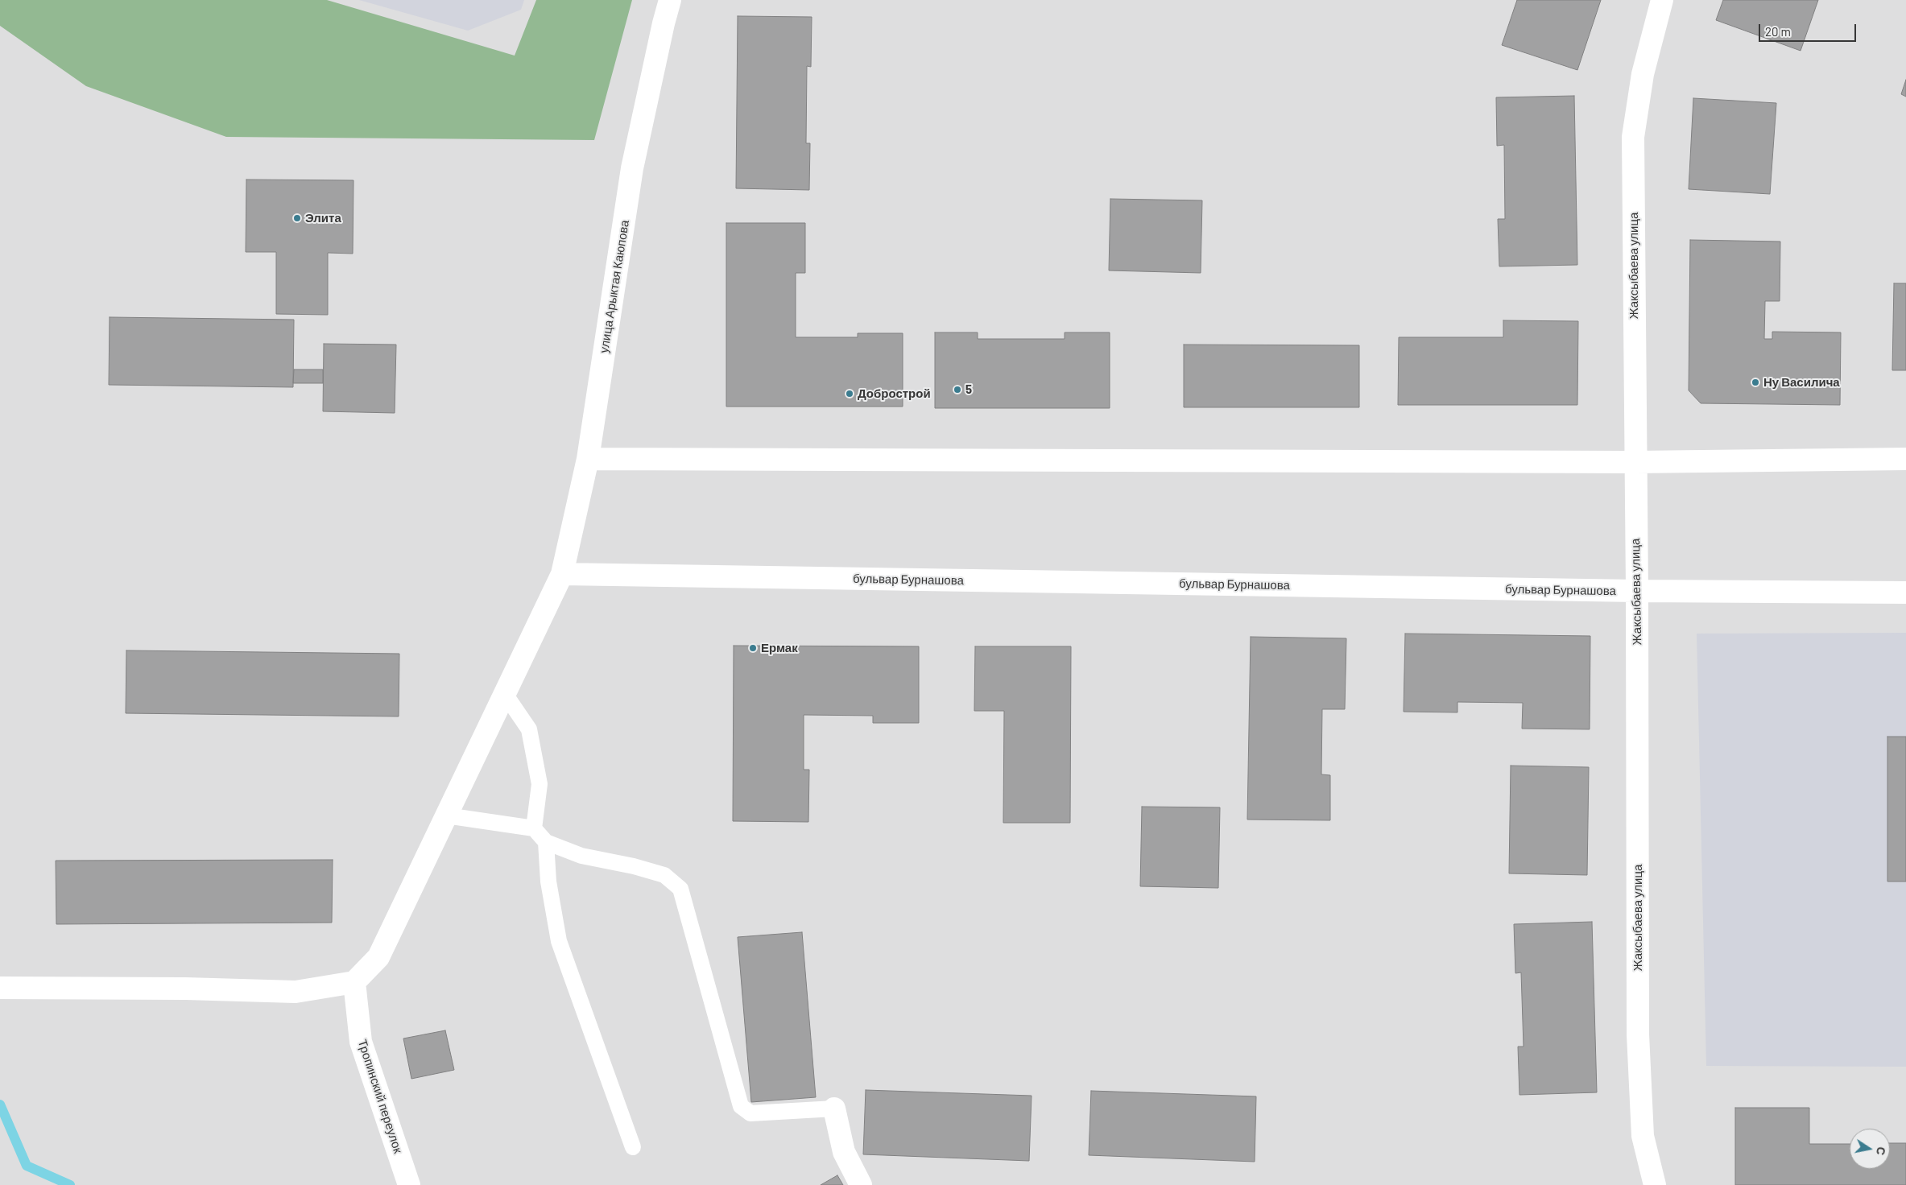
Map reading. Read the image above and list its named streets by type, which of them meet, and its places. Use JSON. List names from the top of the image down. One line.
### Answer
{"streets":{"street":["Жаксыбаева улица","улица Арыктая Каюпова","бульвар Бурнашова","Тропинский переулок"]},"crossings":[["Жаксыбаева улица","бульвар Бурнашова"],["улица Арыктая Каюпова","бульвар Бурнашова"],["улица Арыктая Каюпова","Тропинский переулок"]],"places":["Элита","Ну Василича","5","Добрострой","Ермак"],"scale_bar":"20 m","north":"right"}
